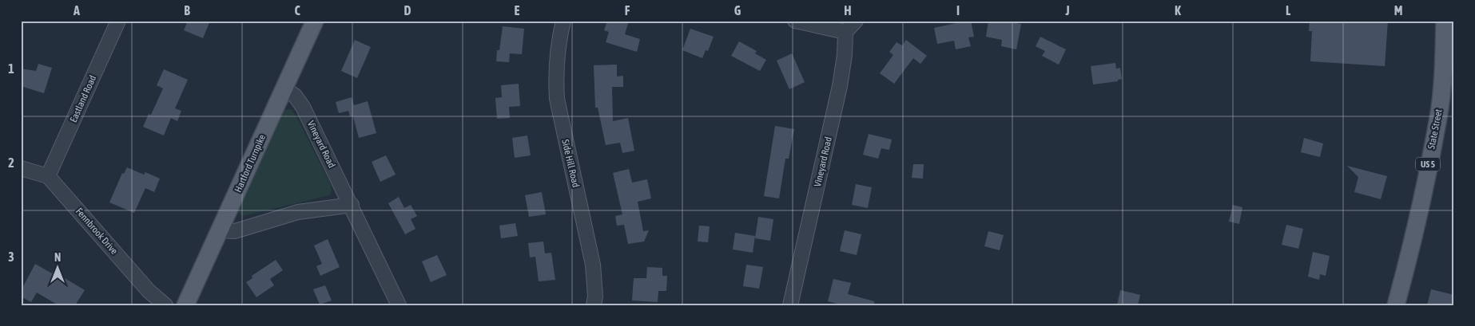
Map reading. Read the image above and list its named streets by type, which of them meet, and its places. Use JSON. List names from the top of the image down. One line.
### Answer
{"streets":{"main road":["State Street","Hartford Turnpike","US 5"],"street":["Eastland Road","Vineyard Road","Side Hill Road","Fennbrook Drive"]},"crossings":[["Eastland Road","Fennbrook Drive"],["Vineyard Road","Hartford Turnpike"]],"north":"top","grid":{"columns":["A","B","C","D","E","F","G","H","I","J","K","L","M"],"rows":["1","2","3"]}}
